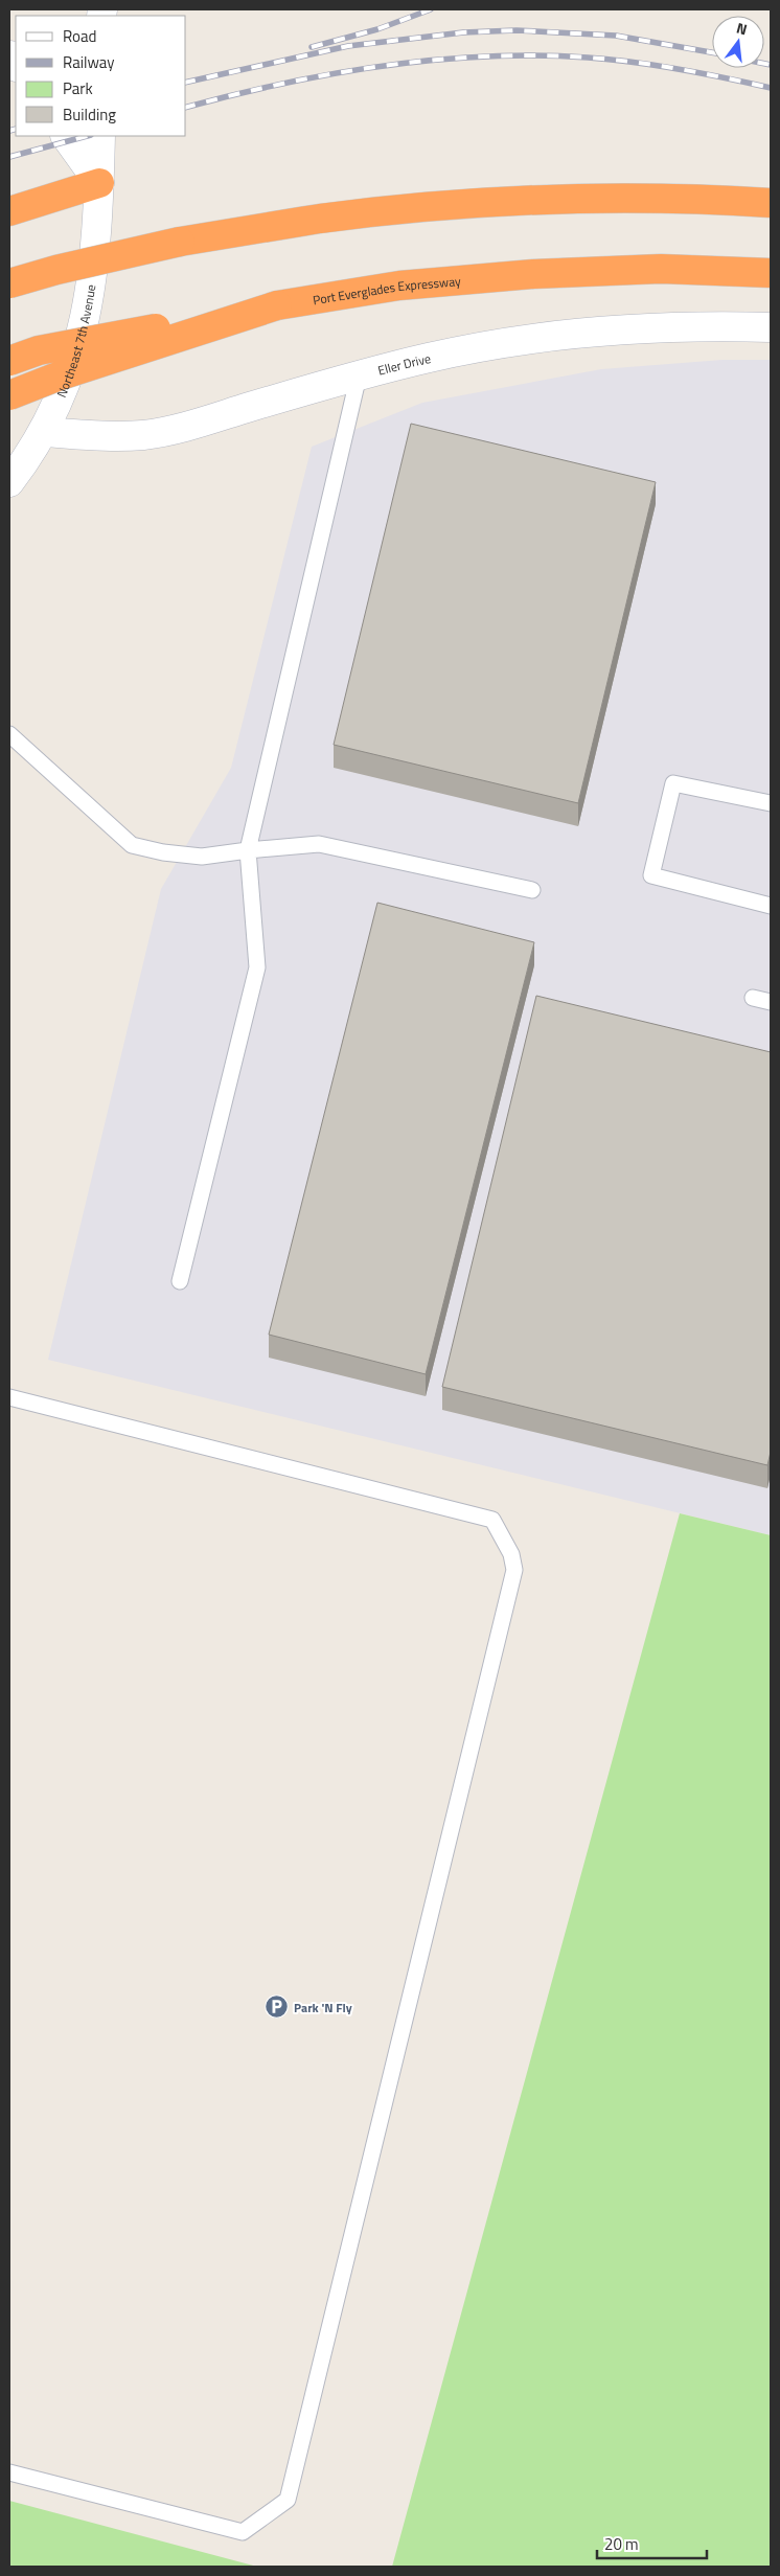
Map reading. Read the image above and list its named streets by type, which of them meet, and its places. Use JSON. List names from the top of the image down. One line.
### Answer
{"streets":{"highway":["Port Everglades Expressway"],"street":["Northeast 7th Avenue","Eller Drive"]},"crossings":[["Northeast 7th Avenue","Eller Drive"]],"places":{"parking":["Park 'N Fly"]},"legend":["Road","Railway","Park","Building"],"scale_bar":"20 m","north":"top"}
